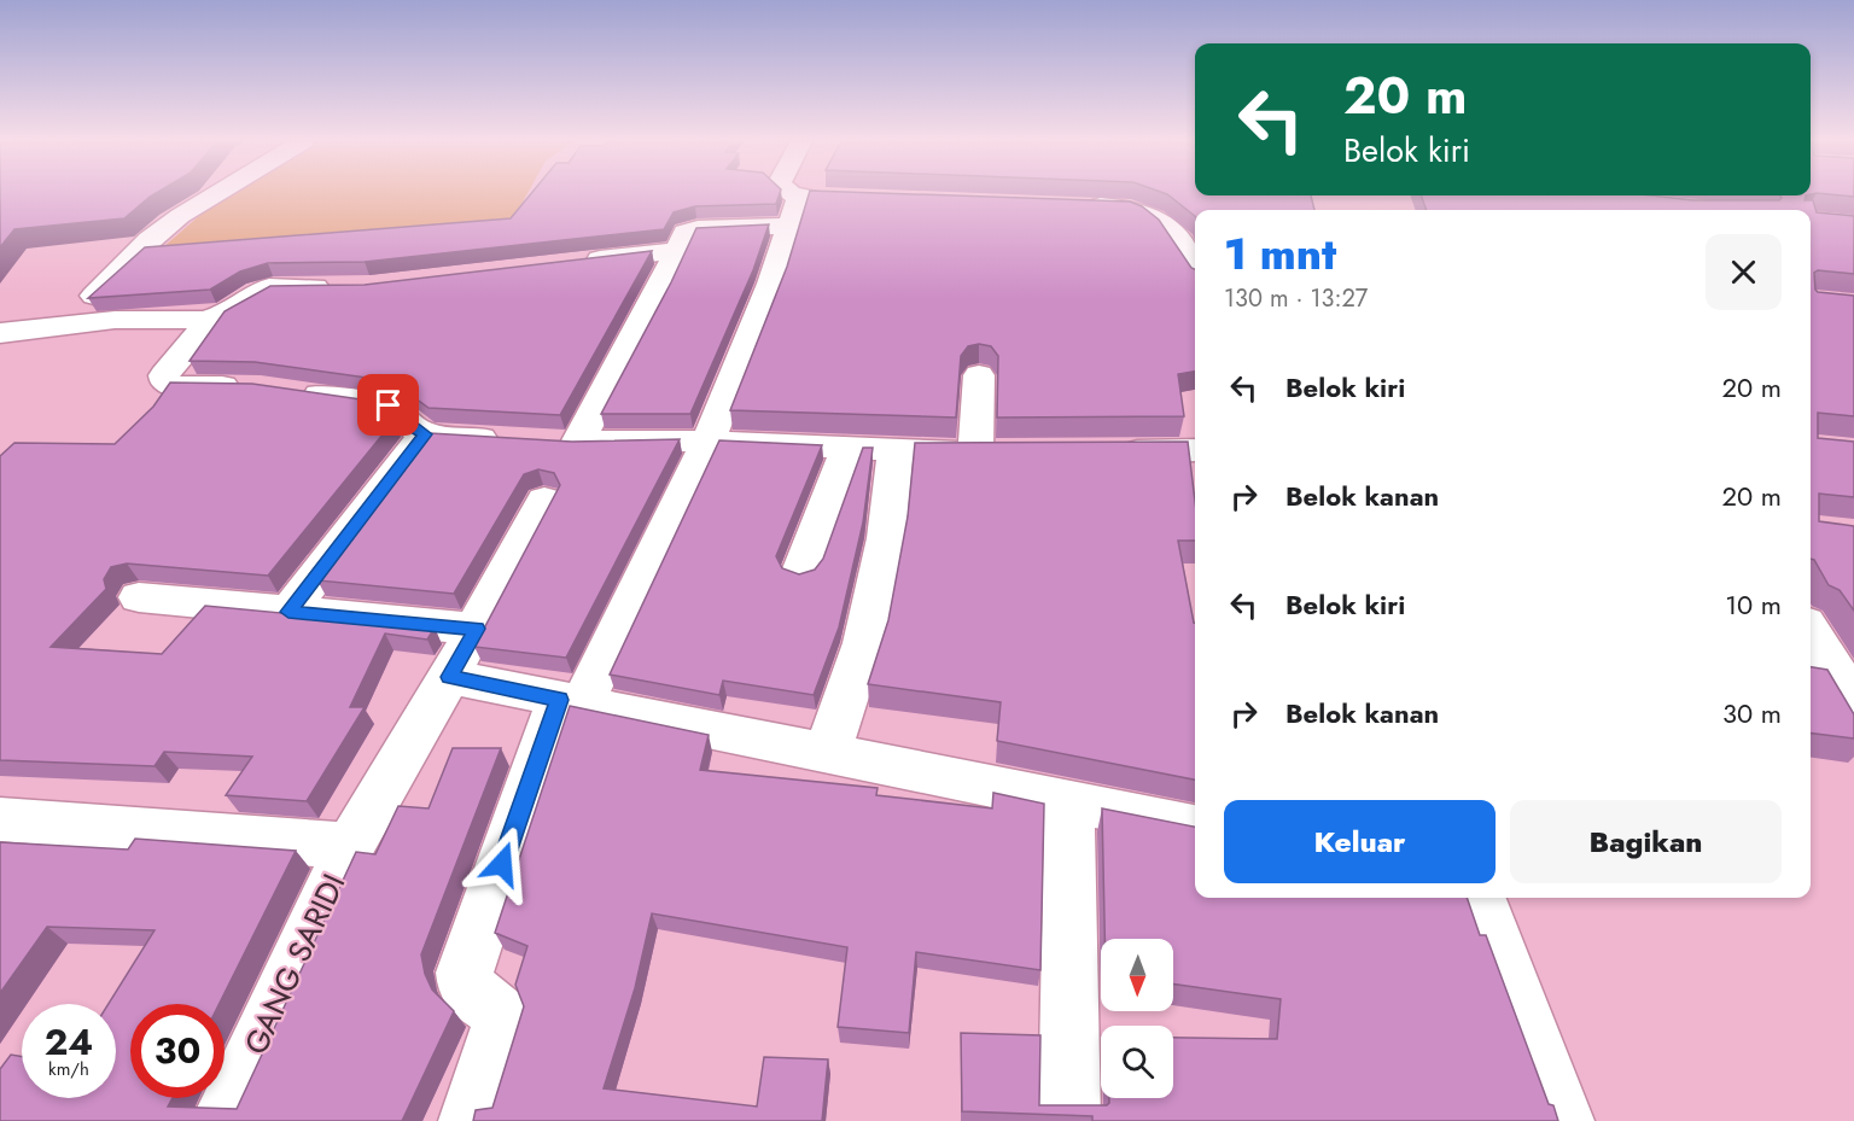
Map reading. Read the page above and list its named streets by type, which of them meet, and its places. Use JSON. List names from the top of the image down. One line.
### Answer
{"streets":{"street":["GANG SARIDI"]},"north":"bottom","page":{"turn":["20 m","Belok kiri"],"heading":["1 mnt","130 m · 13:27"],"list":[{"name":"Belok kiri","value":"20 m"},{"name":"Belok kanan","value":"20 m"},{"name":"Belok kiri","value":"10 m"},{"name":"Belok kanan","value":"30 m"}],"buttons":["Keluar","Bagikan"],"speed":"24 km/h","limit":"30"}}
